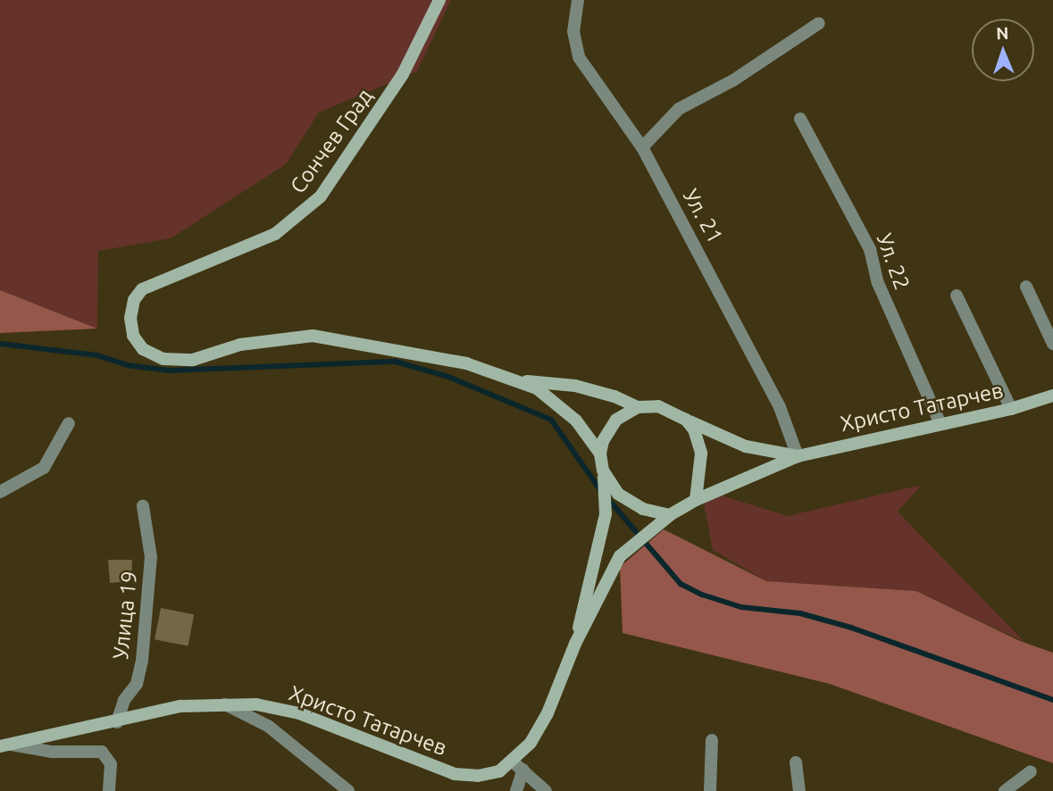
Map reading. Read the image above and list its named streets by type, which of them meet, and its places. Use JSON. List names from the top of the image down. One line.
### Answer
{"streets":{"main road":["Сончев Град","Христо Татарчев"],"street":["Ул. 21","Ул. 22","Улица 19"]},"crossings":[["Ул. 21","Христо Татарчев"],["Ул. 22","Христо Татарчев"],["Христо Татарчев","Улица 19"]],"north":"top"}
